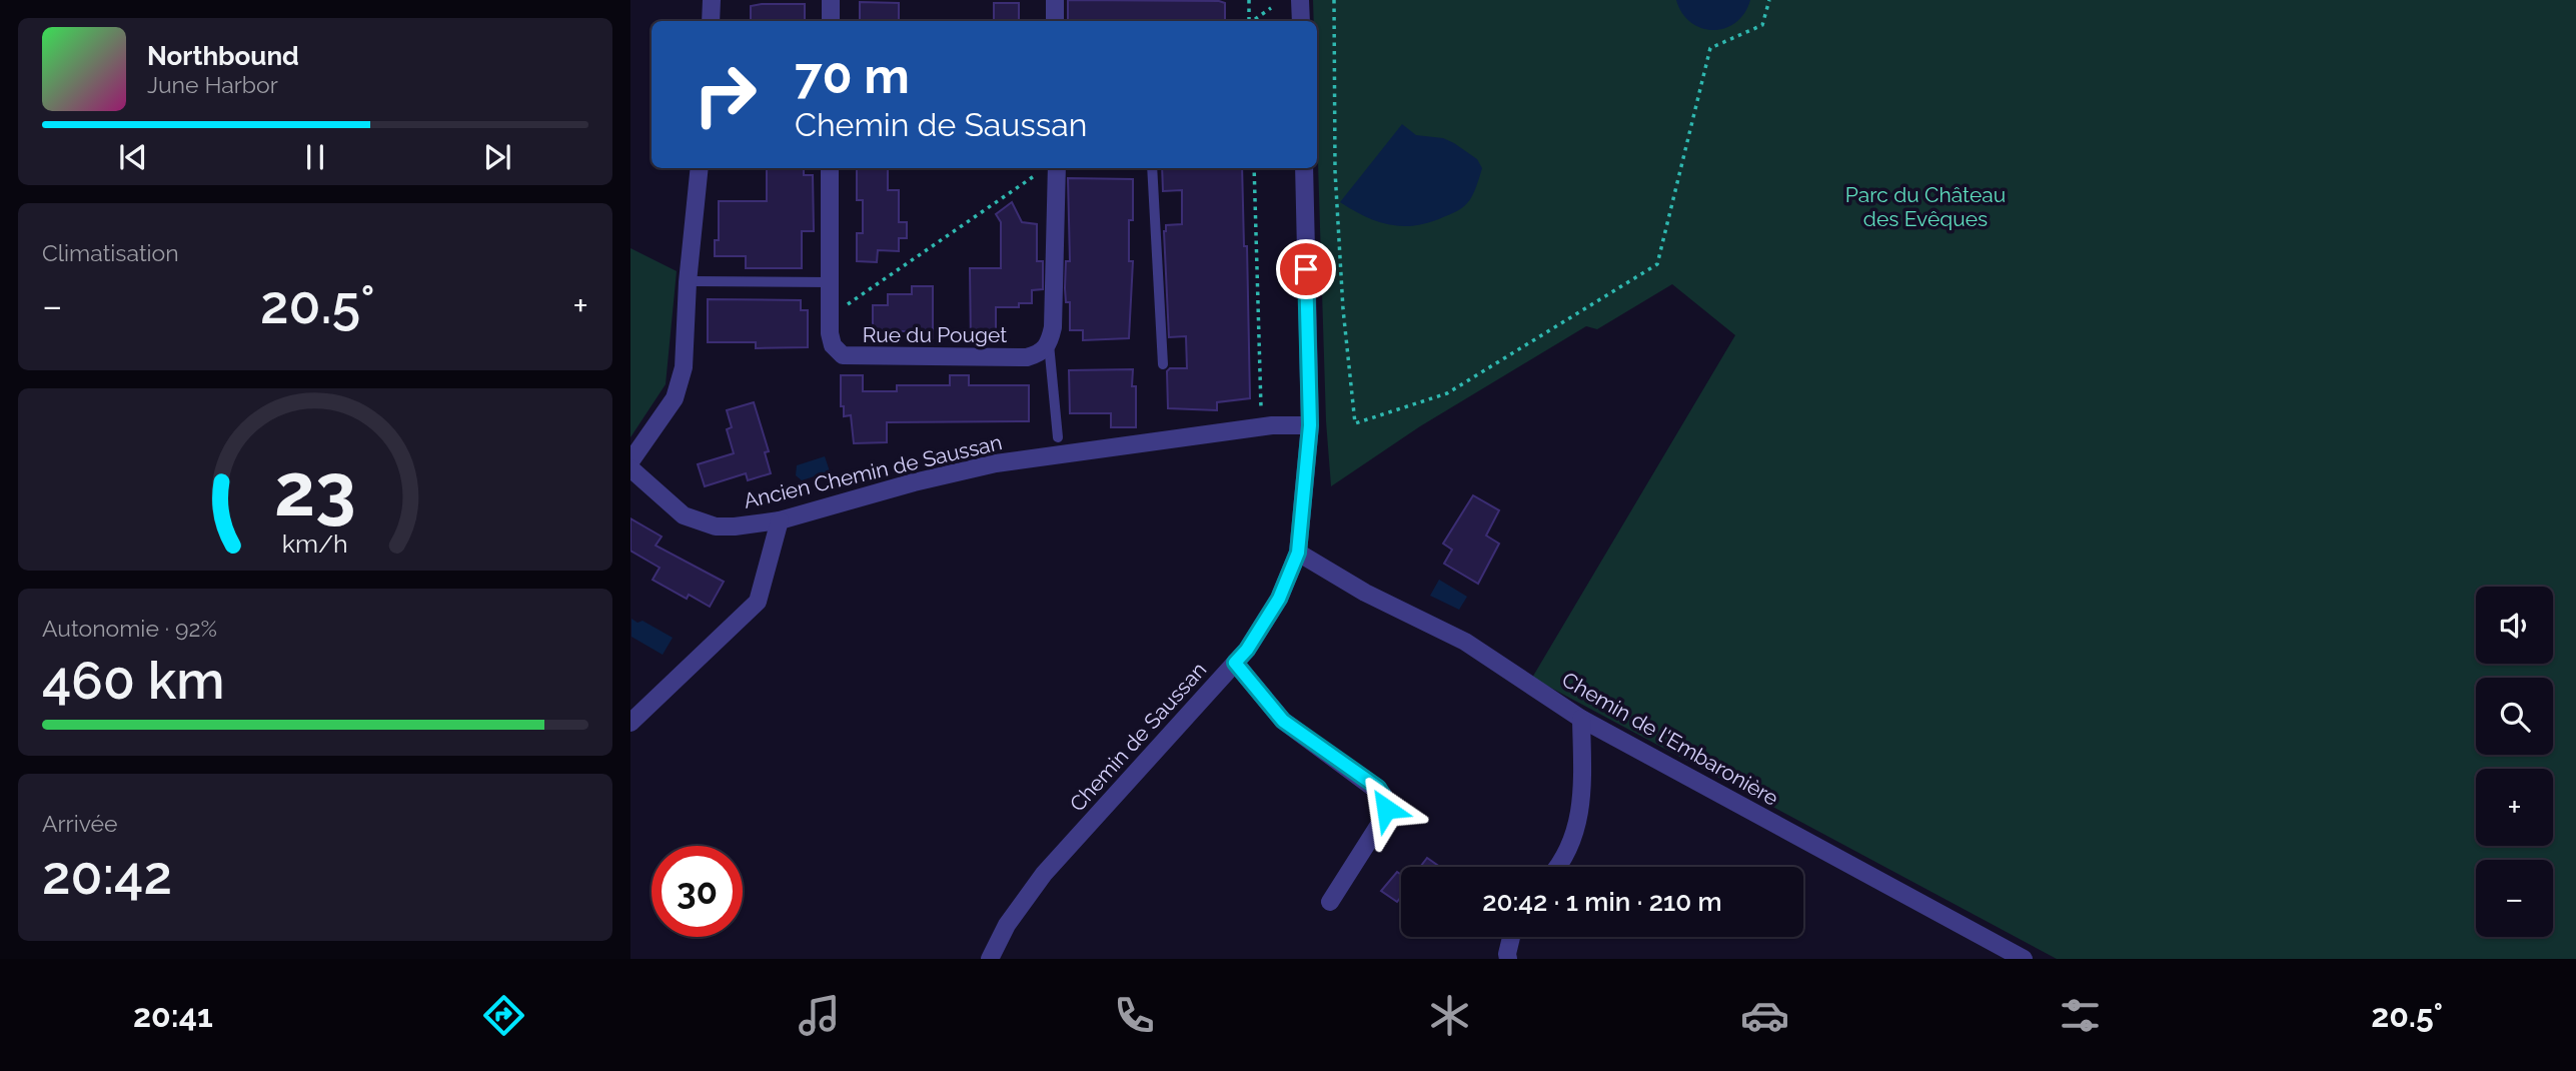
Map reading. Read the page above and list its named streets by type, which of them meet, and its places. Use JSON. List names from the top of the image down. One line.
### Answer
{"streets":{"street":["Rue du Pouget","Ancien Chemin de Saussan","Chemin de Saussan","Chemin de l'Embaronière"]},"crossings":[["Ancien Chemin de Saussan","Chemin de Saussan"],["Chemin de Saussan","Chemin de l'Embaronière"]],"parks":["Parc du Château des Evêques"],"page":{"turn":["70 m","Chemin de Saussan"],"song":["Northbound","June Harbor"],"tile":["Climatisation",["Autonomie · 92%","460 km"],["Arrivée","20:42"]],"heat":["−","20.5°","+"],"map_buttons":["+","−"],"limit":"30","trip":"20:42 · 1 min · 210 m","tabs":["20:41","20.5°"],"gauge":["23","km/h"]}}
